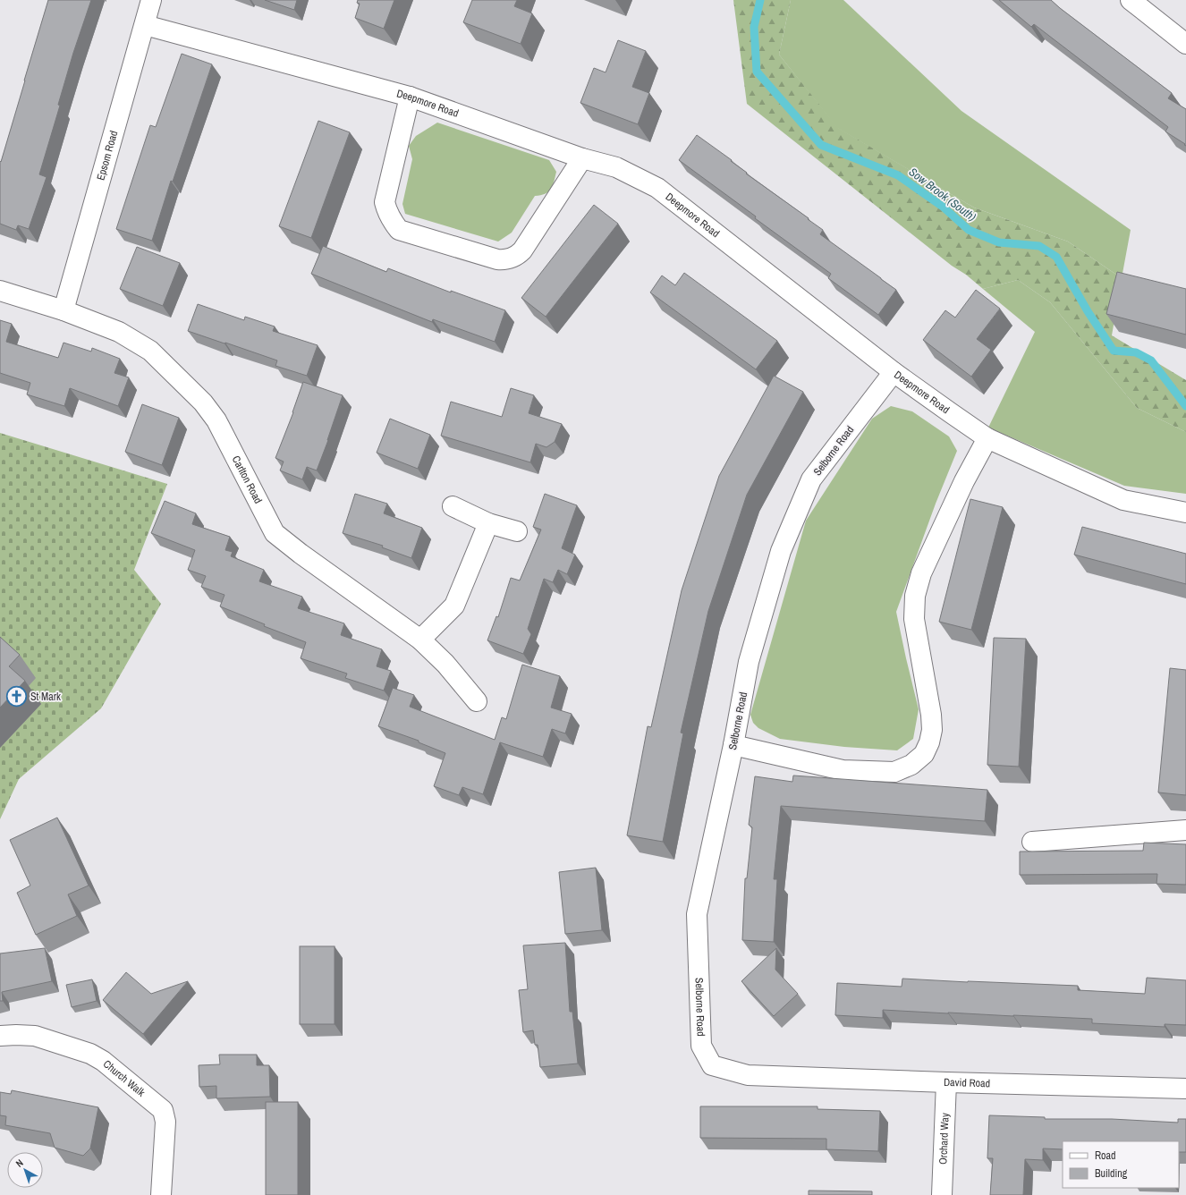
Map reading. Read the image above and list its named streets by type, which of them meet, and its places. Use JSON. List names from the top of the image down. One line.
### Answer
{"streets":{"street":["Deepmore Road","Epsom Road","Selborne Road","Carlton Road","Church Walk","David Road","Orchard Way"]},"crossings":[["Deepmore Road","Epsom Road"],["Deepmore Road","Selborne Road"],["Epsom Road","Carlton Road"],["Selborne Road","David Road"],["David Road","Orchard Way"]],"water":["Sow Brook (South)"],"places":{"church":["St Mark"]},"legend":["Road","Building"],"north":"top left"}
